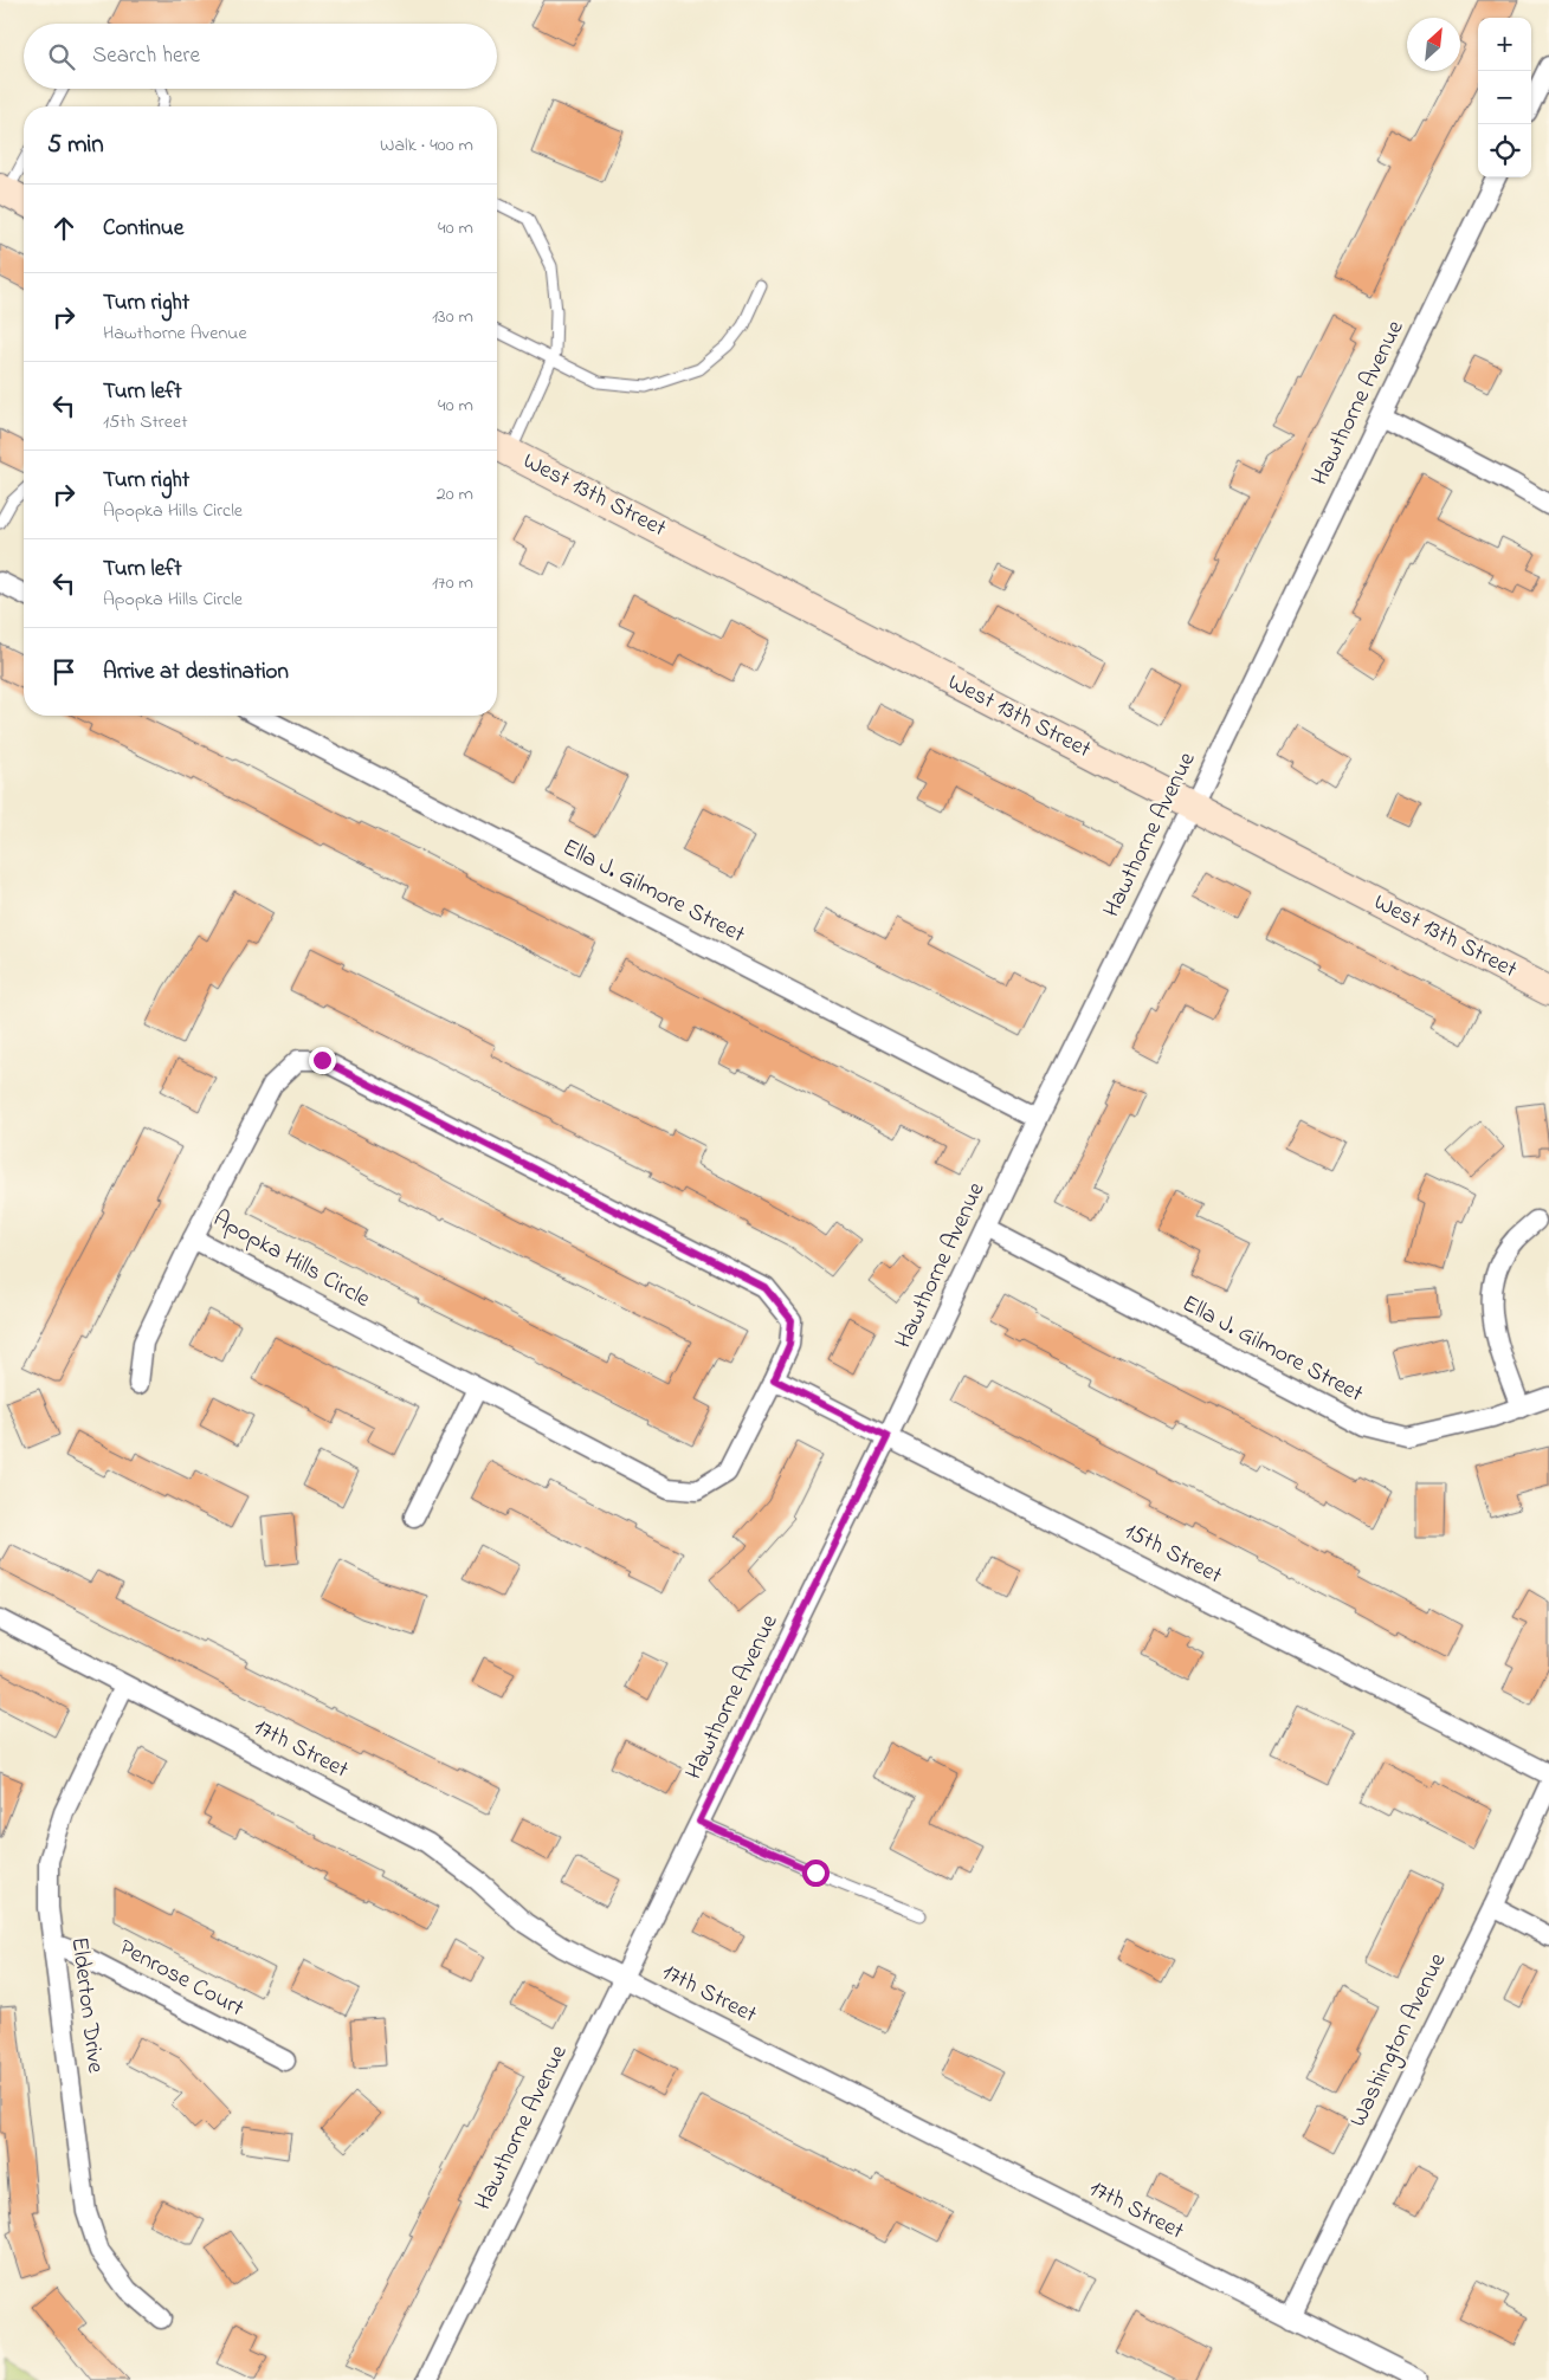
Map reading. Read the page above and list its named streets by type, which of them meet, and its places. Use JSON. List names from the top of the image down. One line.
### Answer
{"streets":{"street":["Hawthorne Avenue","West 13th Street","Ella J. Gilmore Street","Apopka Hills Circle","15th Street","17th Street","Penrose Court","Elderton Drive","Washington Avenue"]},"crossings":[["Hawthorne Avenue","West 13th Street"],["Hawthorne Avenue","Ella J. Gilmore Street"],["Hawthorne Avenue","15th Street"],["Hawthorne Avenue","17th Street"],["Apopka Hills Circle","15th Street"],["17th Street","Elderton Drive"],["17th Street","Washington Avenue"],["Penrose Court","Elderton Drive"]],"north":"top right","page":{"map_buttons":["+","−"],"search":"Search here","heading":["5 min","Walk · 400 m"],"list":[["Continue","40 m"],["Turn right","Hawthorne Avenue","130 m"],["Turn left","15th Street","40 m"],["Turn right","Apopka Hills Circle","20 m"],["Turn left","Apopka Hills Circle","170 m"],"Arrive at destination"]}}
